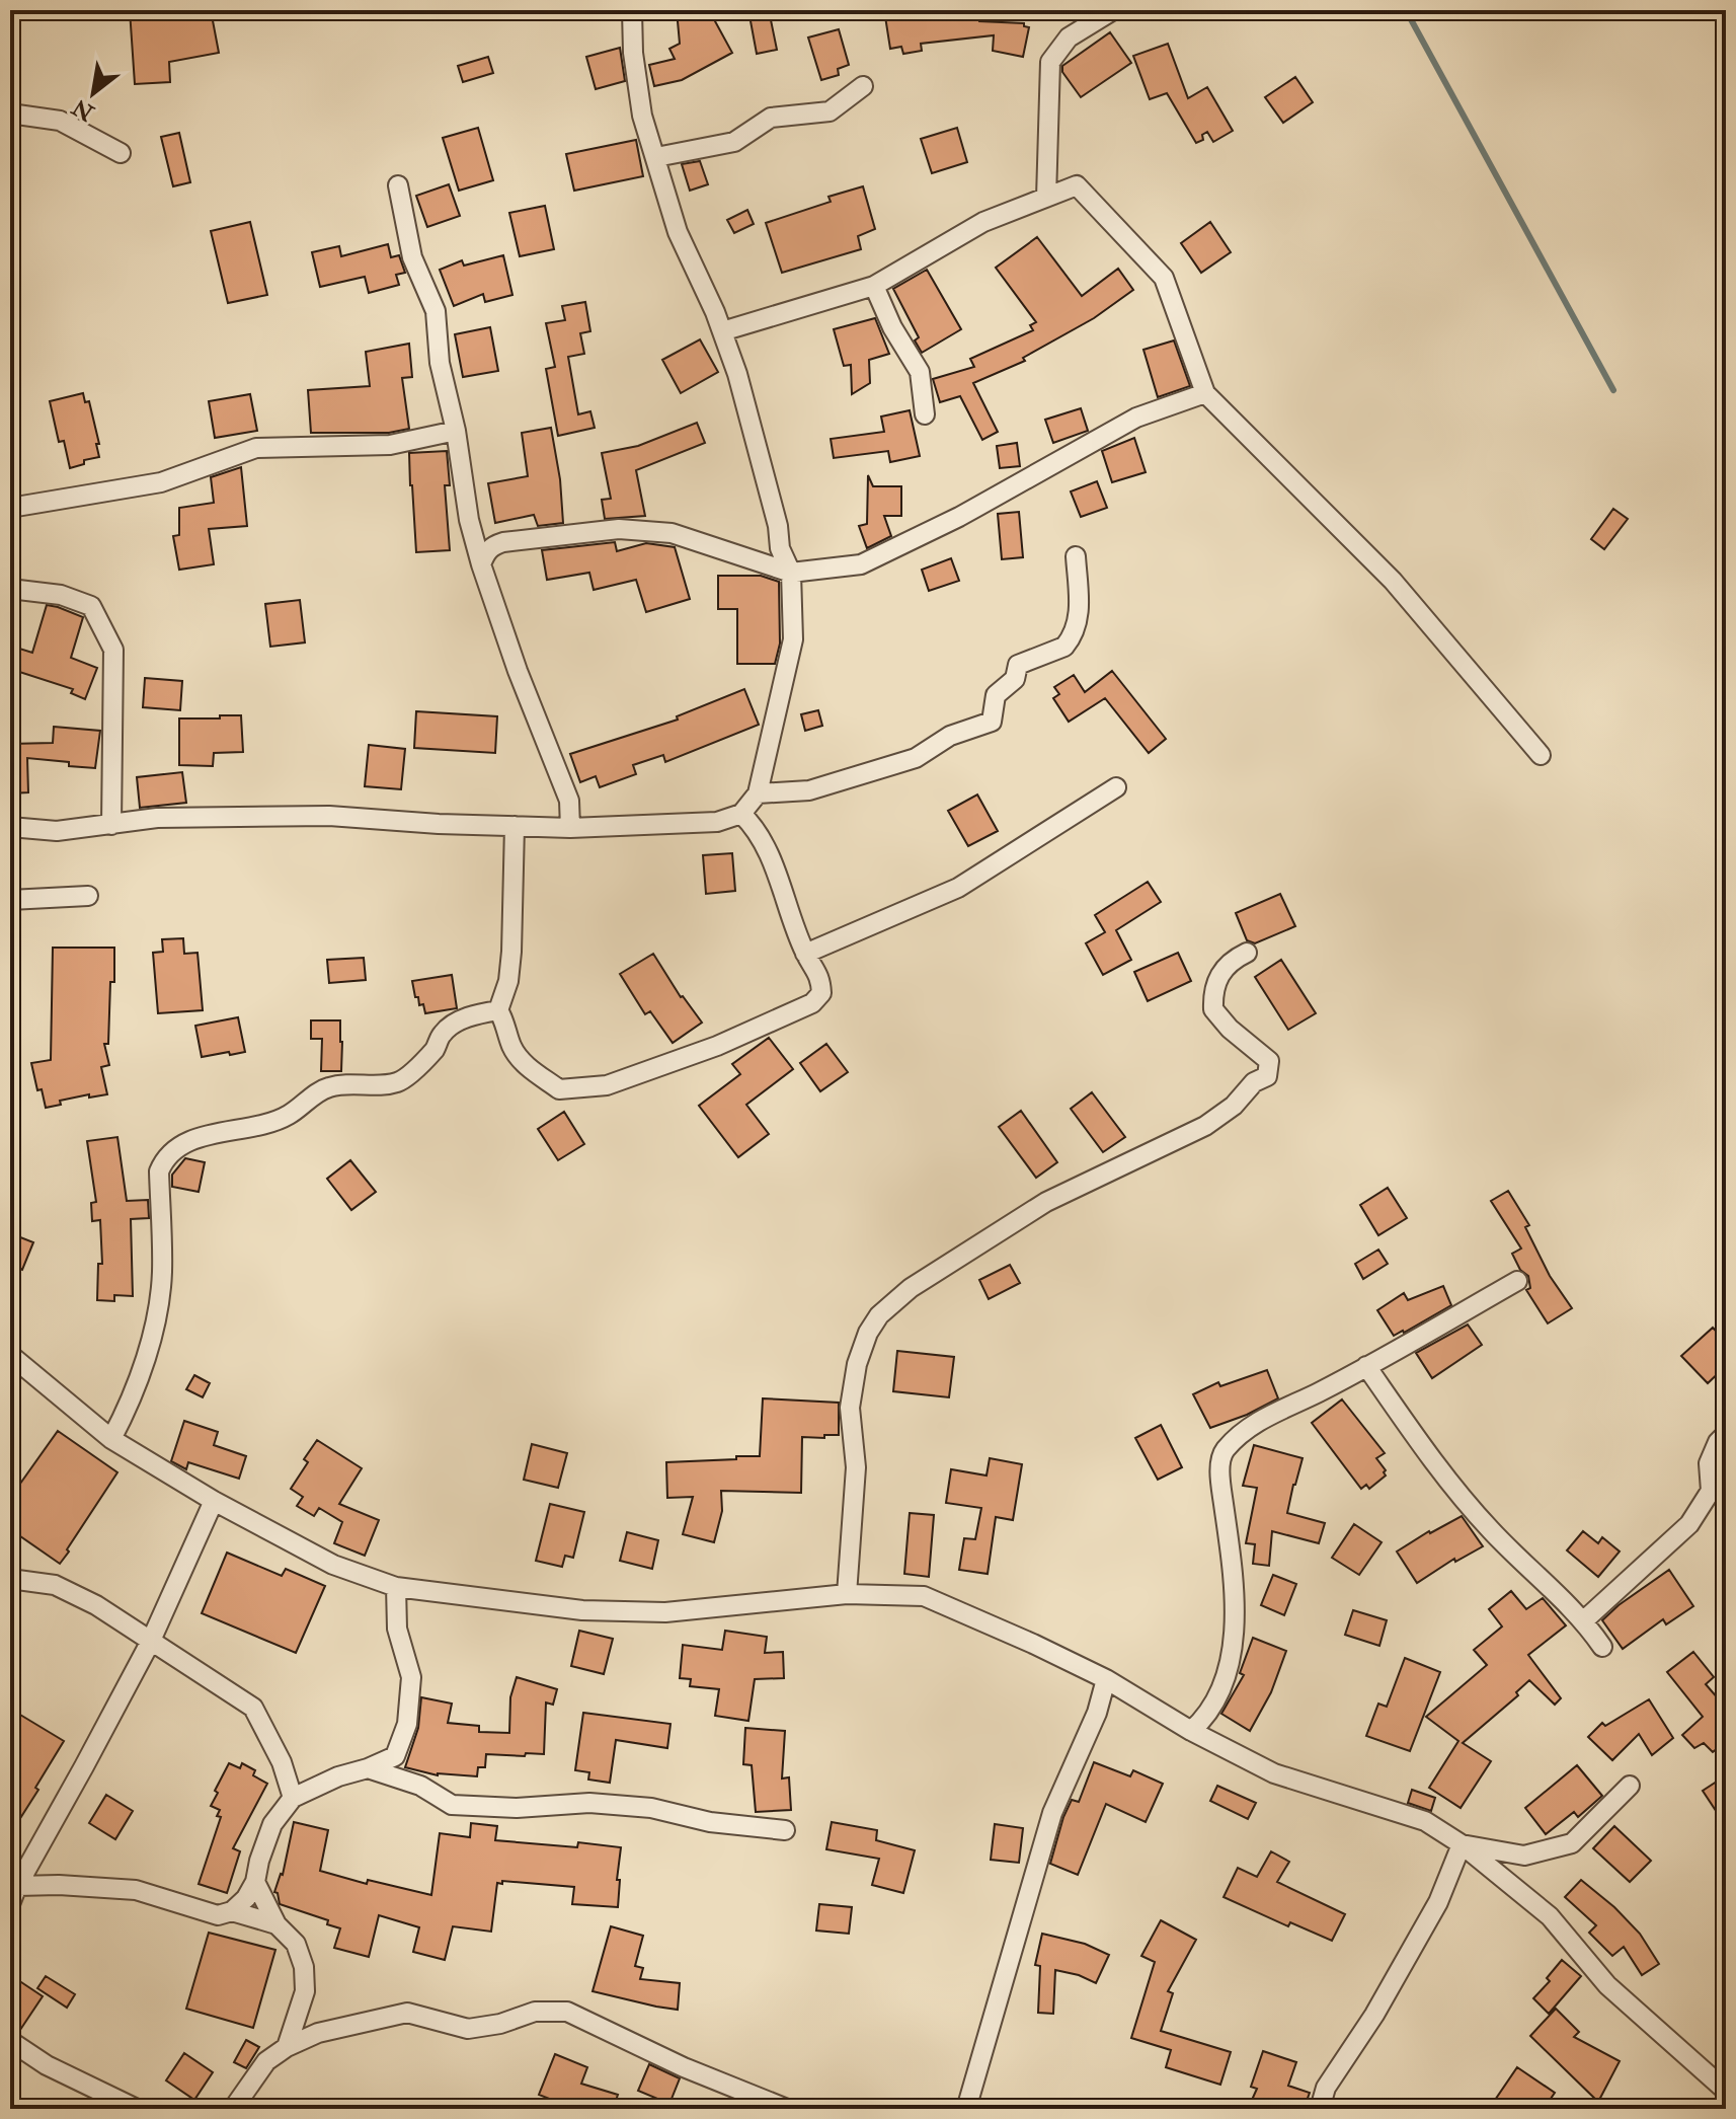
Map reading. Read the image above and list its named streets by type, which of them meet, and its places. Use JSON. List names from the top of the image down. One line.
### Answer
{"north":"bottom left"}
